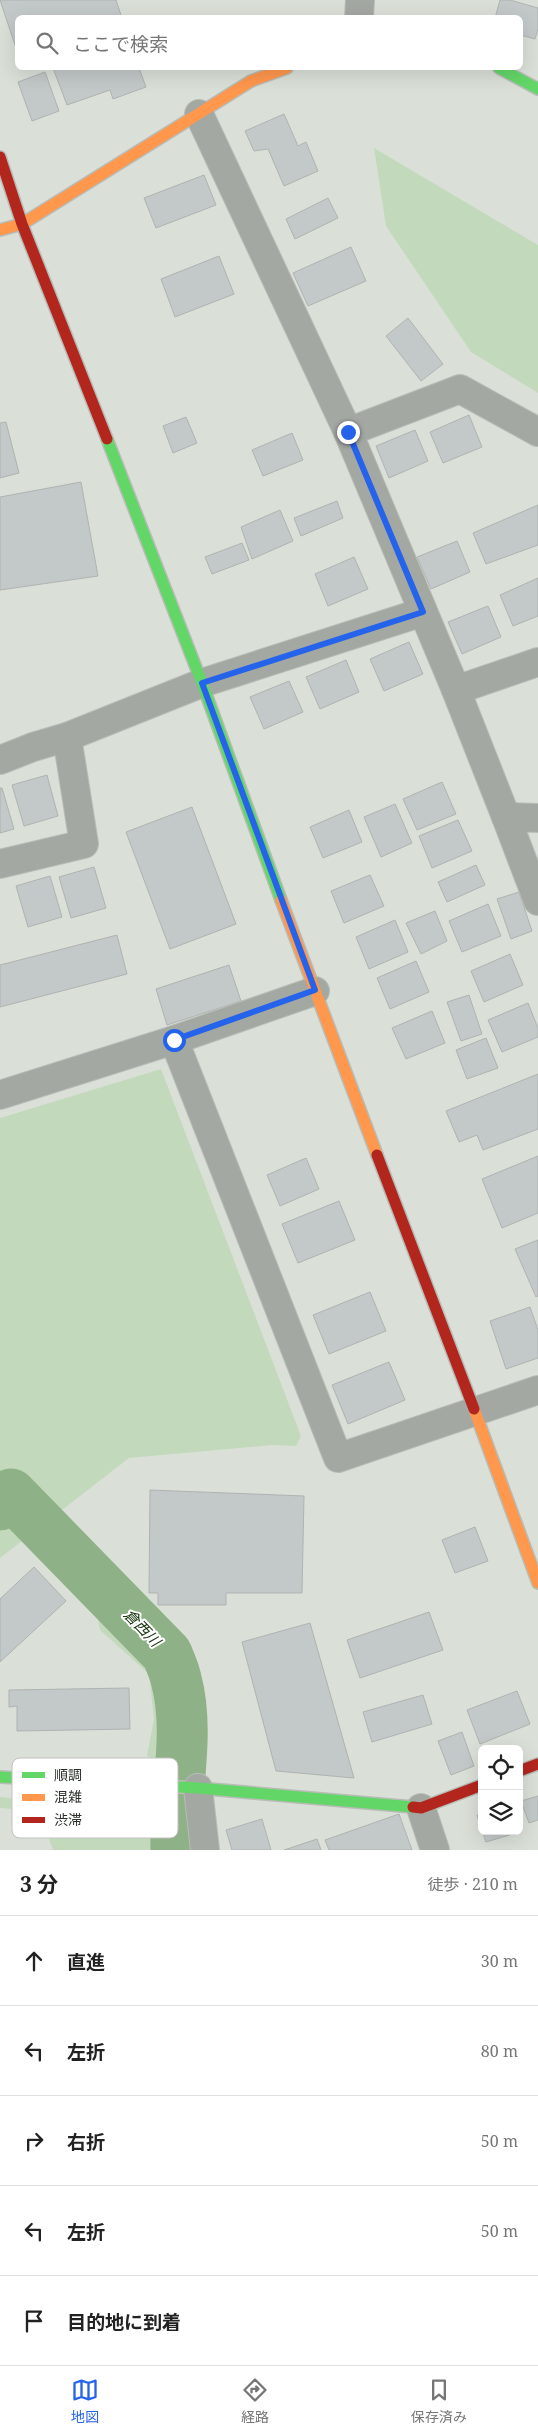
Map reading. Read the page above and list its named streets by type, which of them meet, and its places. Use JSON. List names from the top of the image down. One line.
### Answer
{"water":["倉西川"],"legend":["順調","混雑","渋滞"],"page":{"search":"ここで検索","heading":["3 分","徒歩 · 210 m"],"list":[["直進","30 m"],["左折","80 m"],["右折","50 m"],["左折","50 m"],"目的地に到着"],"nav":["地図","経路","保存済み"]}}
